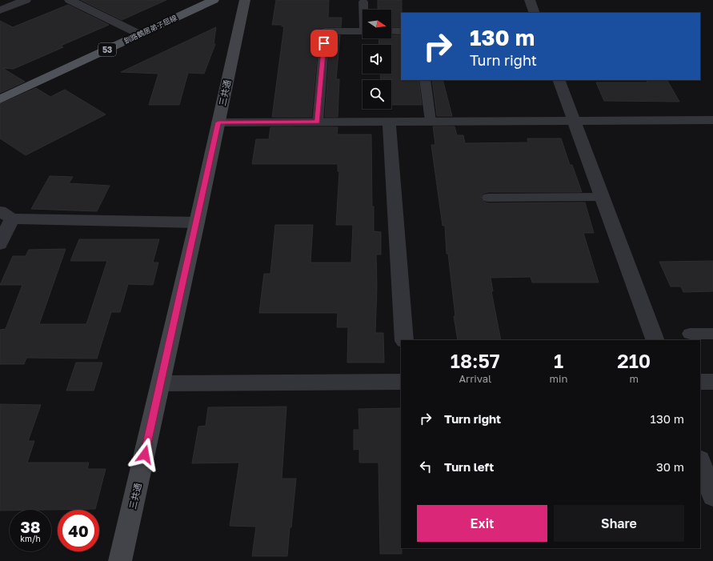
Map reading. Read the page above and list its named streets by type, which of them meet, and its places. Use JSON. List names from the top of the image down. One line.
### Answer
{"streets":{"main road":["釧路鶴居弟子屈線","53"],"street":["三共通"]},"north":"right","page":{"turn":["130 m","Turn right"],"eta":["18:57","Arrival","1","min","210","m"],"list":[{"name":"Turn right","value":"130 m"},{"name":"Turn left","value":"30 m"}],"buttons":["Exit","Share"],"speed":"38 km/h","limit":"40"}}
